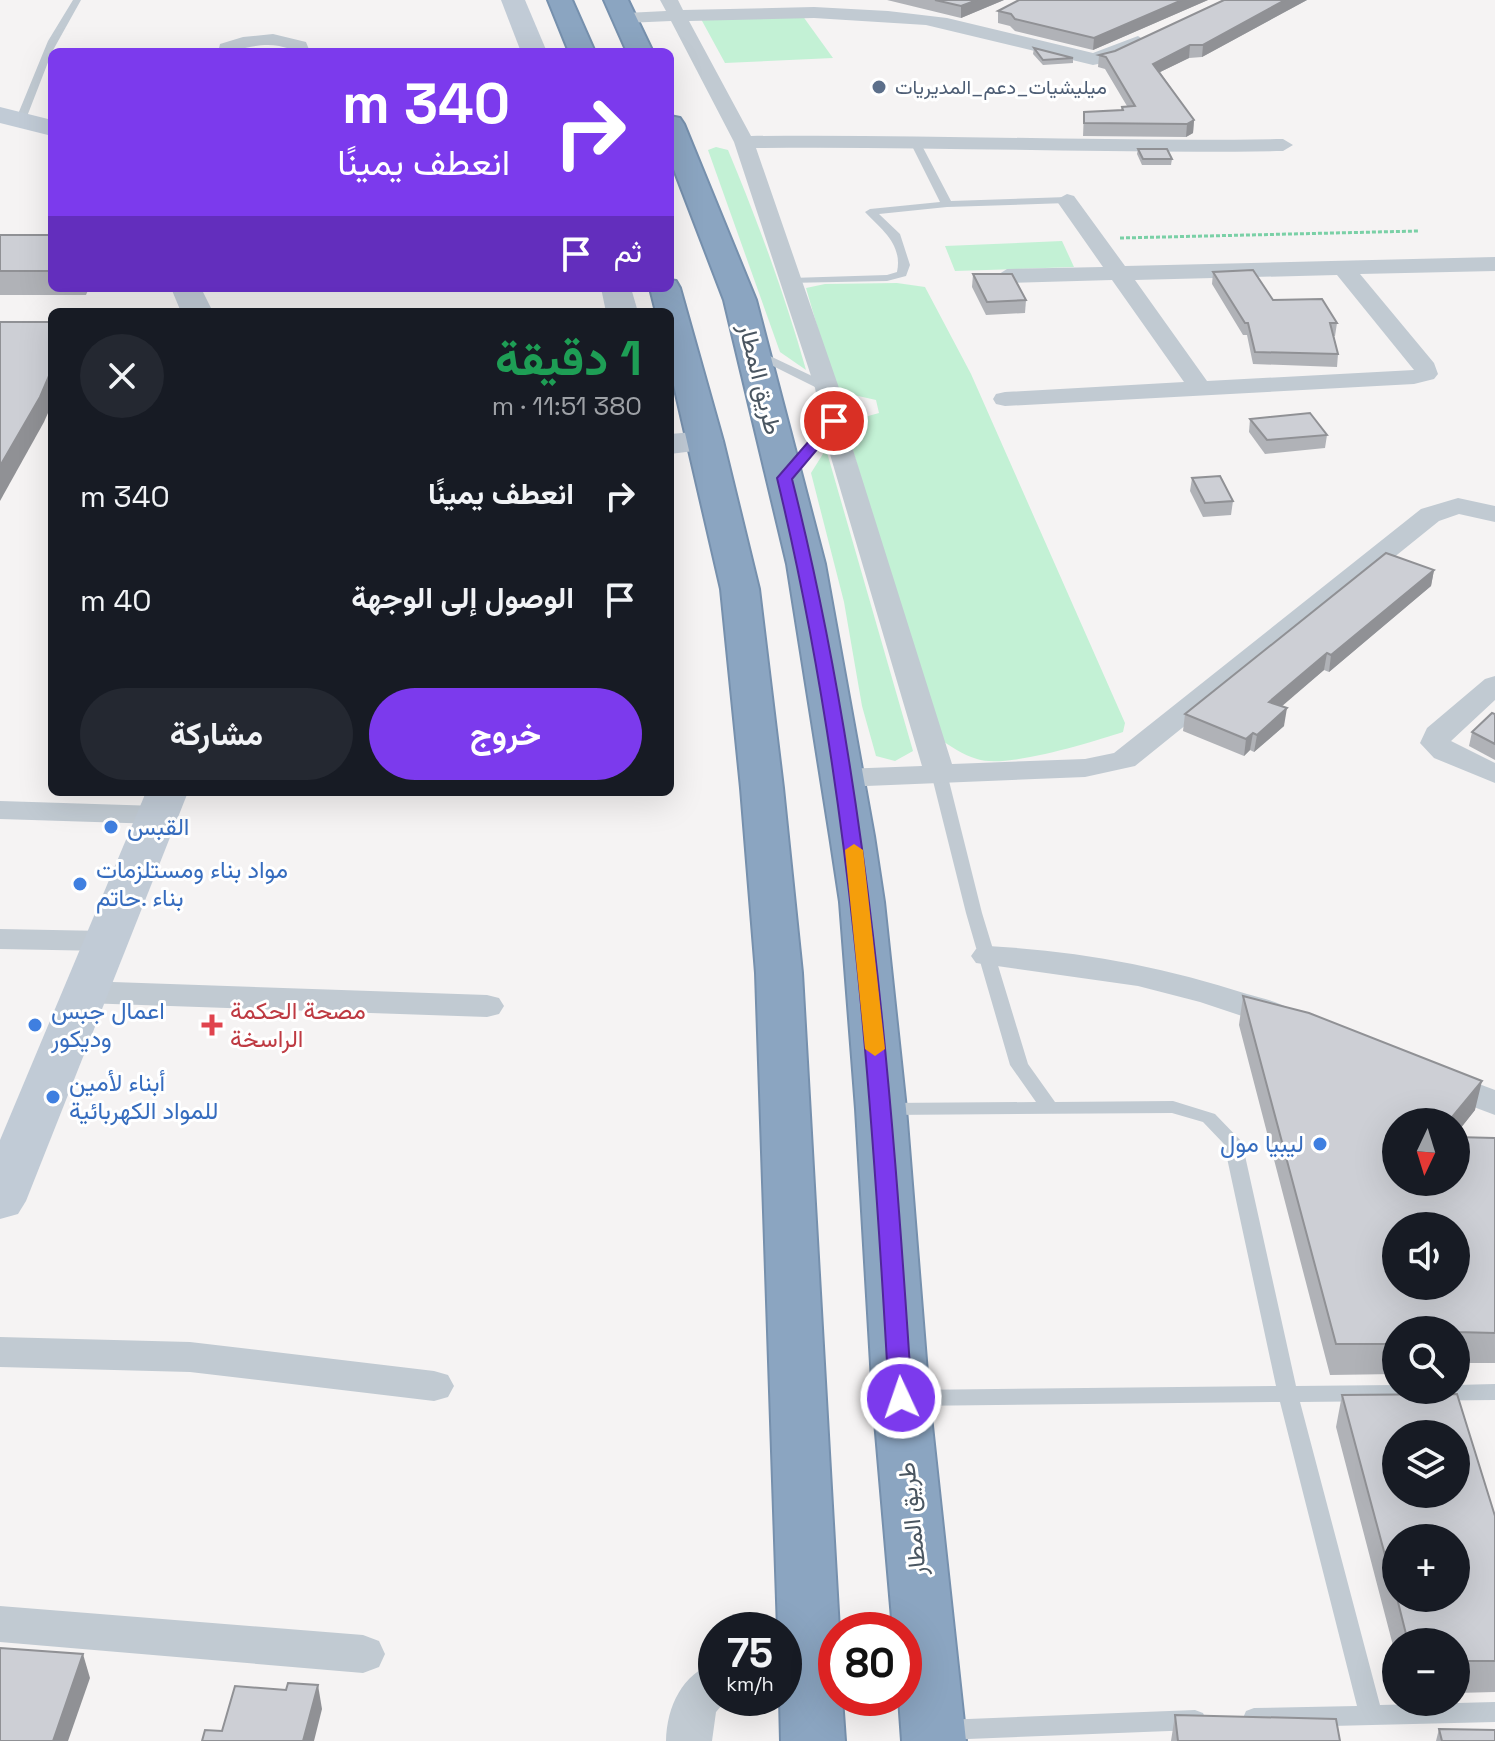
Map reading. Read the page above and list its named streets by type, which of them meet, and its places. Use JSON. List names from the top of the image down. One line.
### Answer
{"streets":{"highway":["طريق المطار"]},"places":{"other":["ميليشيات_دعم_المديريات","القبس","مواد بناء ومستلزمات بناء .حاتم","اعمال جبس وديكور","أبناء لأمين للمواد الكهربائية","ليبيا مول"],"health":["مصحة الحكمة الراسخة"]},"north":"bottom","page":{"turn":["340 m","انعطف يمينًا"],"then":"ثم","heading":["1 دقيقة","380 m · 11:51"],"list":[{"name":"انعطف يمينًا","value":"340 m"},{"name":"الوصول إلى الوجهة","value":"40 m"}],"buttons":["خروج","مشاركة"],"map_buttons":["+","−"],"speed":"75 km/h","limit":"80"}}
